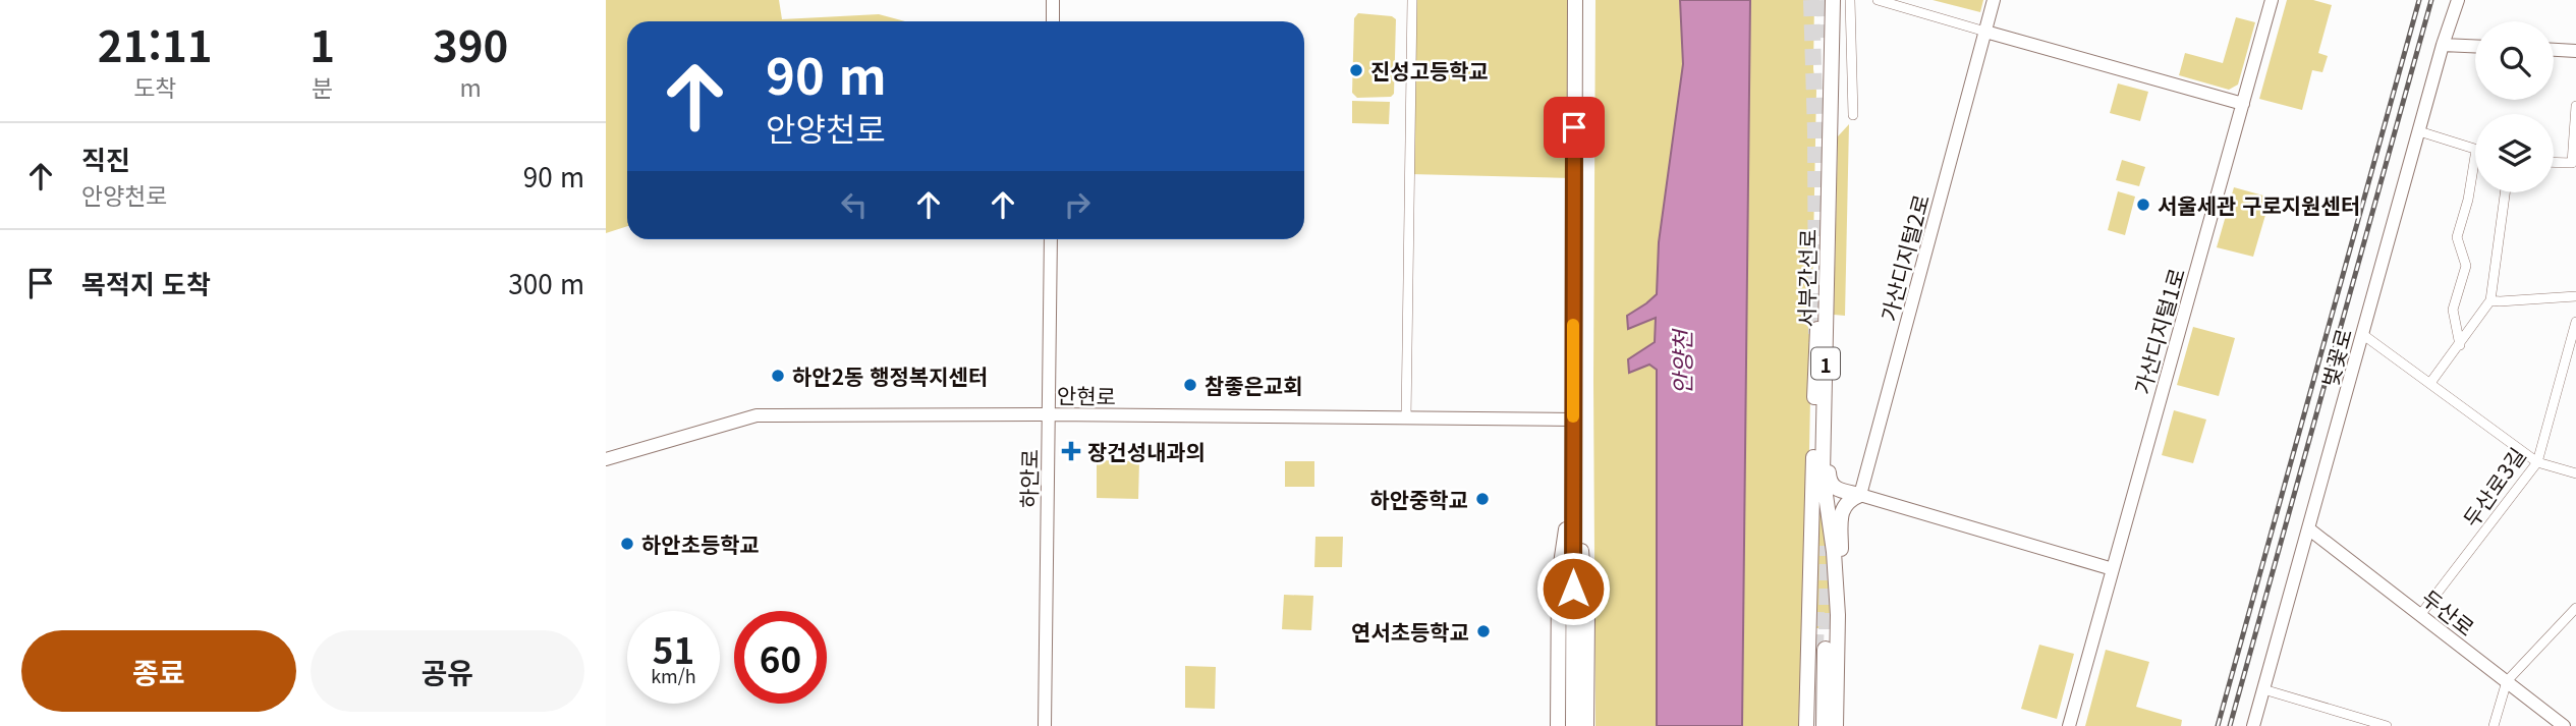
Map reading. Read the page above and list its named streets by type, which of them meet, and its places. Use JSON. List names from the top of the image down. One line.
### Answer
{"streets":{"main road":["서부간선로","1"],"street":["가산디지털2로","가산디지털1로","벚꽃로","안현로","하안로","두산로3길","두산로"]},"crossings":[["벚꽃로","두산로"],["안현로","하안로"],["두산로3길","두산로"]],"water":["안양천"],"places":{"other":["진성고등학교","서울세관 구로지원센터","하안2동 행정복지센터","참좋은교회","하안중학교","하안초등학교","연서초등학교"],"health":["장건성내과의"]},"page":{"eta":["21:11","도착","1","분","390","m"],"turn":["90 m","안양천로"],"list":[{"name":"직진","note":"안양천로","value":"90 m"},{"name":"목적지 도착","value":"300 m"}],"speed":"51 km/h","limit":"60","buttons":["종료","공유"]}}
